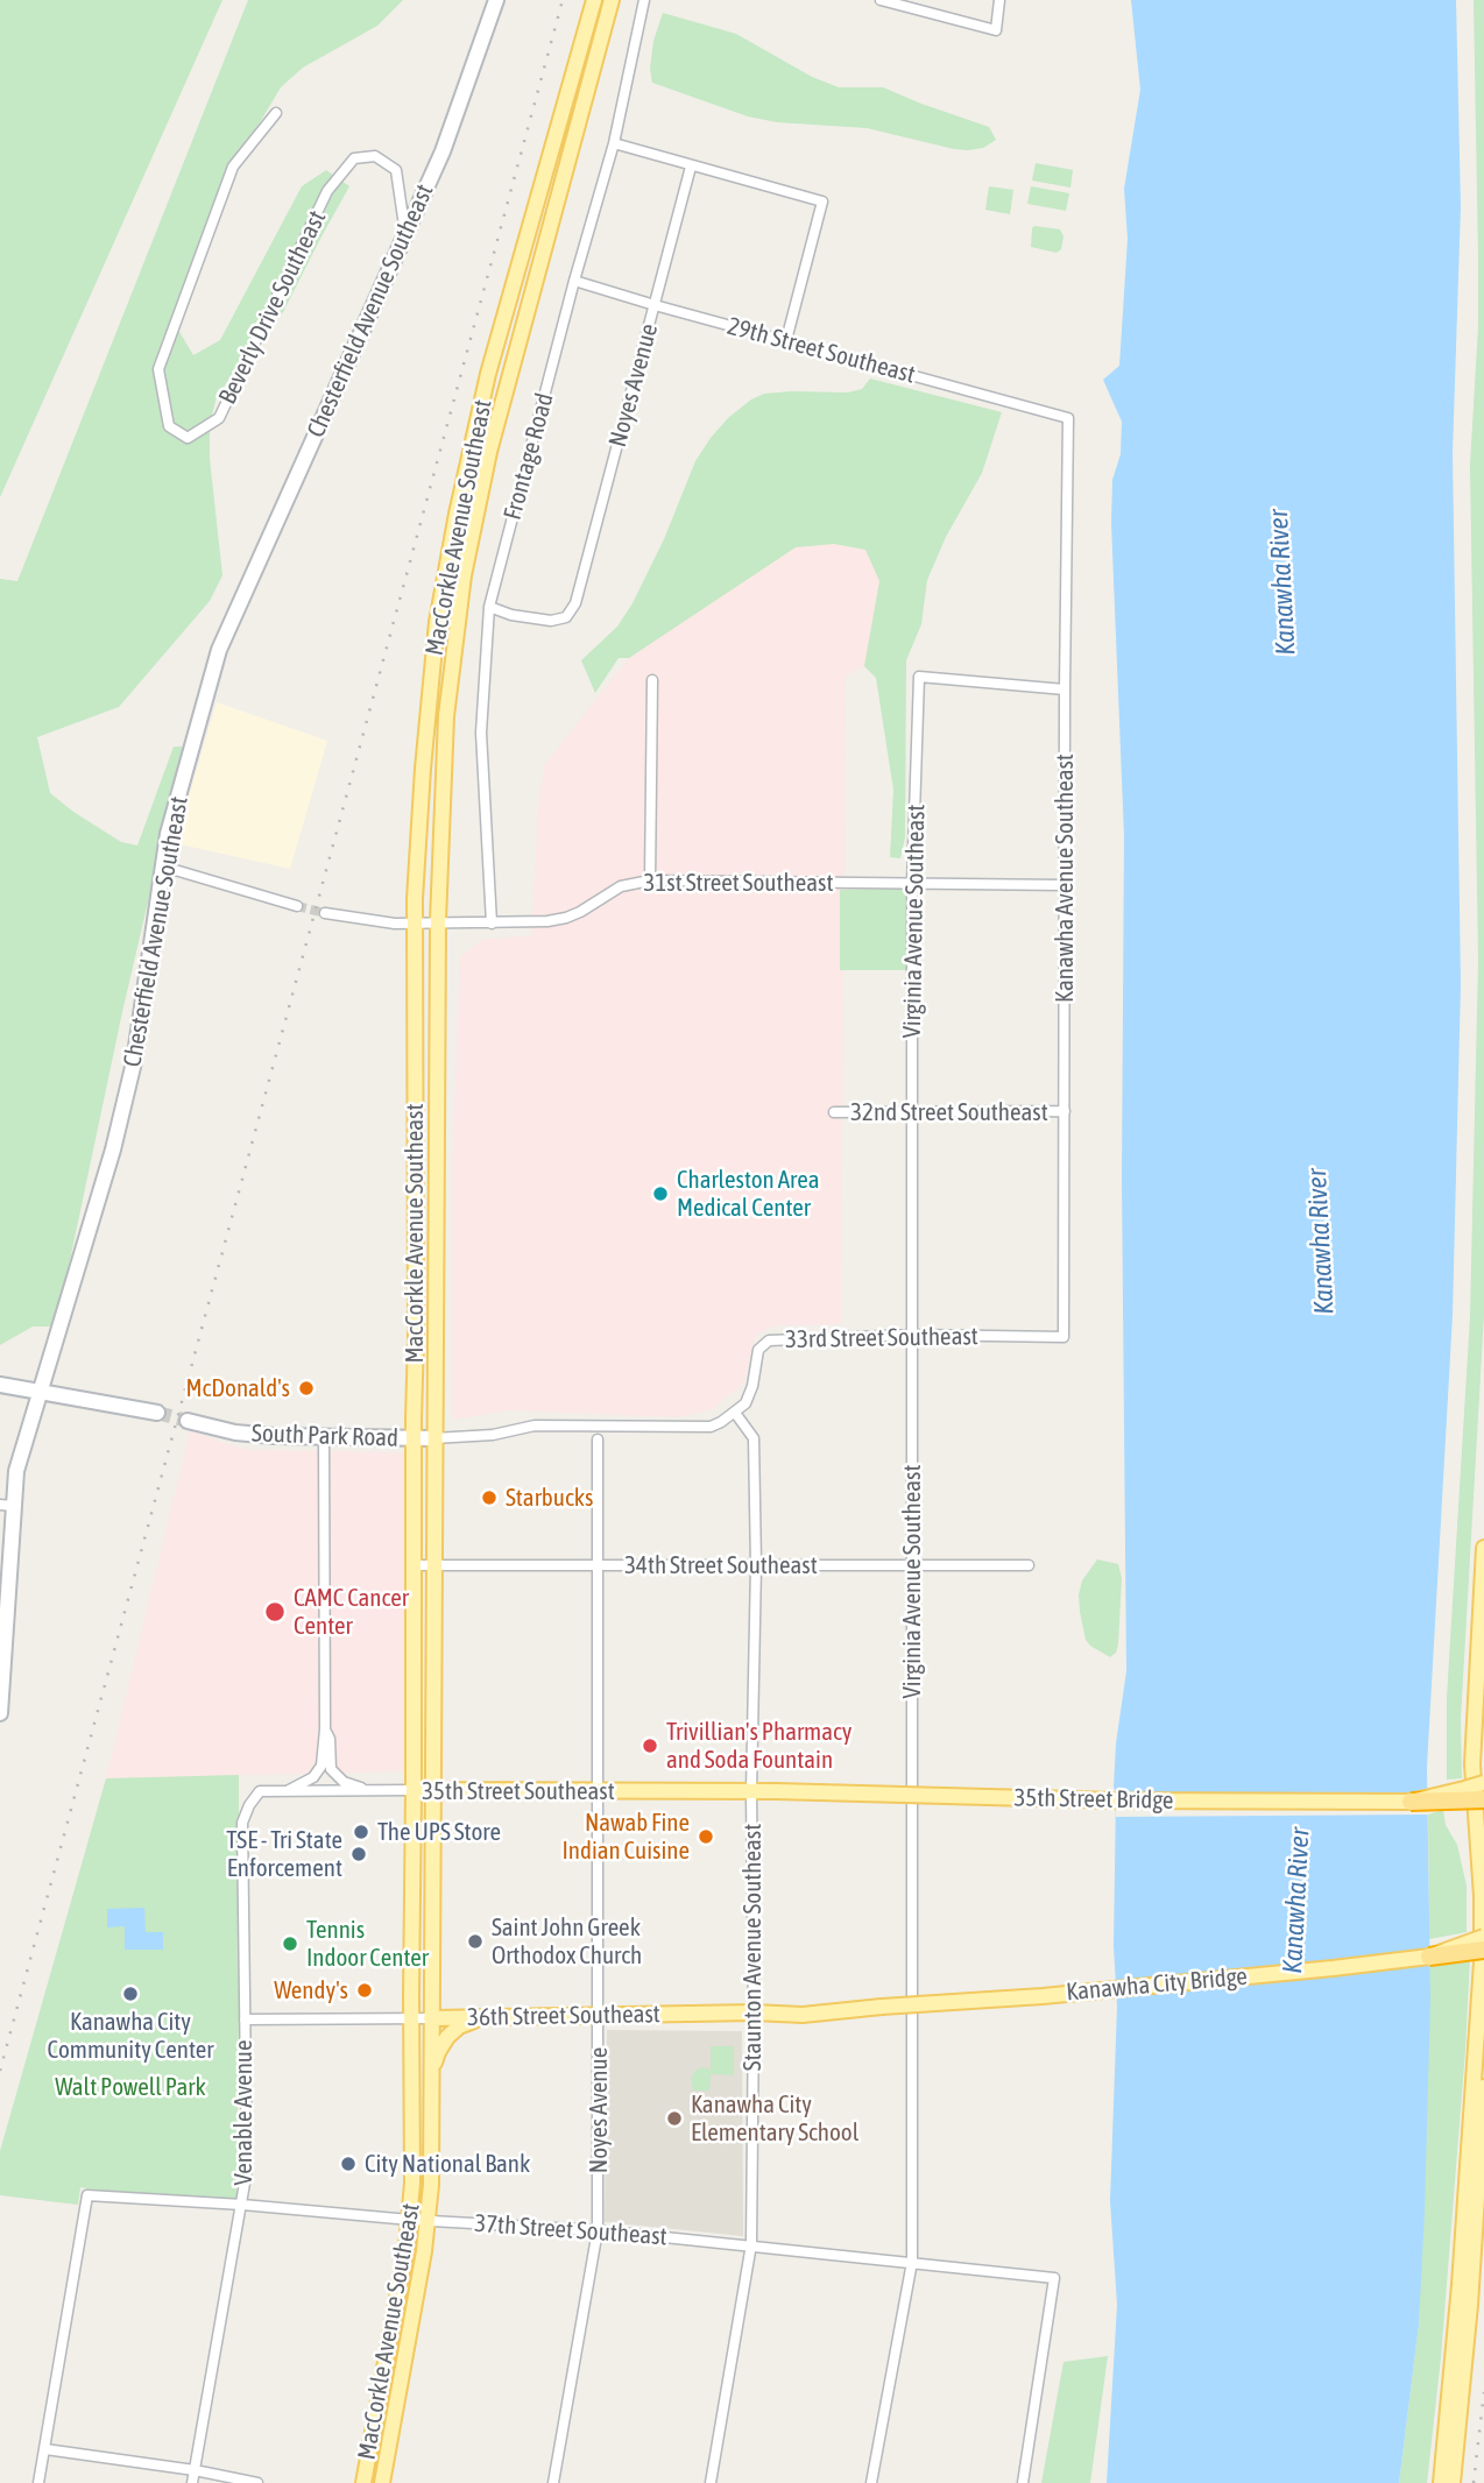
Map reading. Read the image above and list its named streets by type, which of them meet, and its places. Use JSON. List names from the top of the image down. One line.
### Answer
{"streets":{"main road":["MacCorkle Avenue Southeast","35th Street Southeast","35th Street Bridge","Kanawha City Bridge","36th Street Southeast"],"street":["Beverly Drive Southeast","Chesterfield Avenue Southeast","29th Street Southeast","Noyes Avenue","Frontage Road","Kanawha Avenue Southeast","31st Street Southeast","Virginia Avenue Southeast","32nd Street Southeast","33rd Street Southeast","South Park Road","34th Street Southeast","Staunton Avenue Southeast","Venable Avenue","37th Street Southeast"]},"crossings":[["Beverly Drive Southeast","Chesterfield Avenue Southeast"],["29th Street Southeast","Noyes Avenue"],["29th Street Southeast","Frontage Road"],["29th Street Southeast","Kanawha Avenue Southeast"],["Noyes Avenue","Frontage Road"],["Noyes Avenue","34th Street Southeast"],["Noyes Avenue","35th Street Southeast"],["Noyes Avenue","36th Street Southeast"],["Noyes Avenue","37th Street Southeast"],["Frontage Road","31st Street Southeast"],["MacCorkle Avenue Southeast","31st Street Southeast"],["MacCorkle Avenue Southeast","South Park Road"],["MacCorkle Avenue Southeast","34th Street Southeast"],["MacCorkle Avenue Southeast","35th Street Southeast"],["MacCorkle Avenue Southeast","36th Street Southeast"],["MacCorkle Avenue Southeast","37th Street Southeast"],["Kanawha Avenue Southeast","31st Street Southeast"],["Kanawha Avenue Southeast","Virginia Avenue Southeast"],["Kanawha Avenue Southeast","32nd Street Southeast"],["Kanawha Avenue Southeast","33rd Street Southeast"],["31st Street Southeast","Virginia Avenue Southeast"],["Virginia Avenue Southeast","32nd Street Southeast"],["Virginia Avenue Southeast","33rd Street Southeast"],["Virginia Avenue Southeast","34th Street Southeast"],["Virginia Avenue Southeast","37th Street Southeast"],["33rd Street Southeast","Staunton Avenue Southeast"],["34th Street Southeast","Staunton Avenue Southeast"],["35th Street Southeast","35th Street Bridge"],["35th Street Southeast","Staunton Avenue Southeast"],["35th Street Southeast","Venable Avenue"],["Staunton Avenue Southeast","36th Street Southeast"],["Staunton Avenue Southeast","37th Street Southeast"],["Kanawha City Bridge","36th Street Southeast"],["36th Street Southeast","Venable Avenue"],["Venable Avenue","37th Street Southeast"]],"water":["Kanawha River"],"parks":["Walt Powell Park"],"places":["Charleston Area Medical Center","McDonald's","Starbucks","CAMC Cancer Center","Trivillian's Pharmacy and Soda Fountain","The UPS Store","Nawab Fine Indian Cuisine","TSE - Tri State Enforcement","Saint John Greek Orthodox Church","Tennis Indoor Center","Wendy's","Kanawha City Community Center","Kanawha City Elementary School","City National Bank"]}
